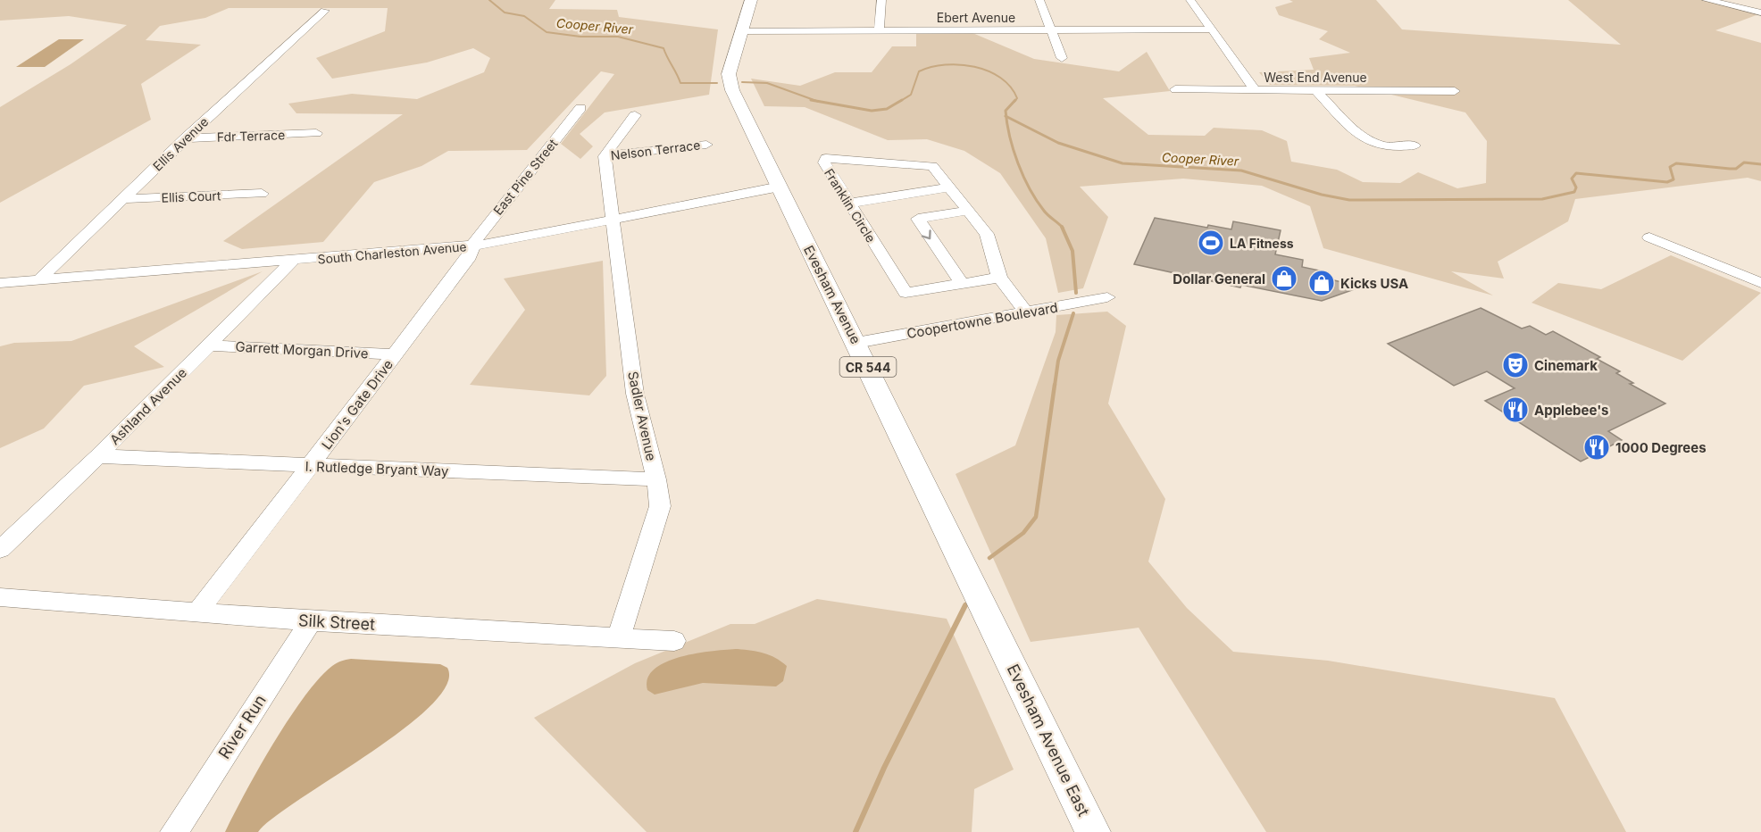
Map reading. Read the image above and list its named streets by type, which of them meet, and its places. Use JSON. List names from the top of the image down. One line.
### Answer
{"streets":{"main road":["Evesham Avenue","CR 544","Evesham Avenue East"],"street":["Ebert Avenue","West End Avenue","Fdr Terrace","Ellis Avenue","Nelson Terrace","East Pine Street","Ellis Court","Franklin Circle","South Charleston Avenue","Coopertowne Boulevard","Garrett Morgan Drive","Lion's Gate Drive","Ashland Avenue","Sadler Avenue","I. Rutledge Bryant Way","Silk Street","River Run"]},"crossings":[["Ebert Avenue","Evesham Avenue"],["Ebert Avenue","CR 544"],["Fdr Terrace","Ellis Avenue"],["Ellis Avenue","Ellis Court"],["Ellis Avenue","South Charleston Avenue"],["Nelson Terrace","Sadler Avenue"],["East Pine Street","South Charleston Avenue"],["East Pine Street","Lion's Gate Drive"],["Franklin Circle","Coopertowne Boulevard"],["South Charleston Avenue","Evesham Avenue"],["South Charleston Avenue","Lion's Gate Drive"],["South Charleston Avenue","Ashland Avenue"],["South Charleston Avenue","Sadler Avenue"],["Evesham Avenue","Coopertowne Boulevard"],["Evesham Avenue","CR 544"],["Evesham Avenue","Evesham Avenue East"],["Garrett Morgan Drive","Lion's Gate Drive"],["Garrett Morgan Drive","Ashland Avenue"],["Lion's Gate Drive","I. Rutledge Bryant Way"],["Lion's Gate Drive","Silk Street"],["Ashland Avenue","I. Rutledge Bryant Way"],["Sadler Avenue","I. Rutledge Bryant Way"],["Sadler Avenue","Silk Street"],["Silk Street","River Run"]],"water":["Cooper River"],"places":{"sports":["LA Fitness"],"shop":["Dollar General","Kicks USA"],"theatre":["Cinemark"],"restaurant":["Applebee's","1000 Degrees"]}}
